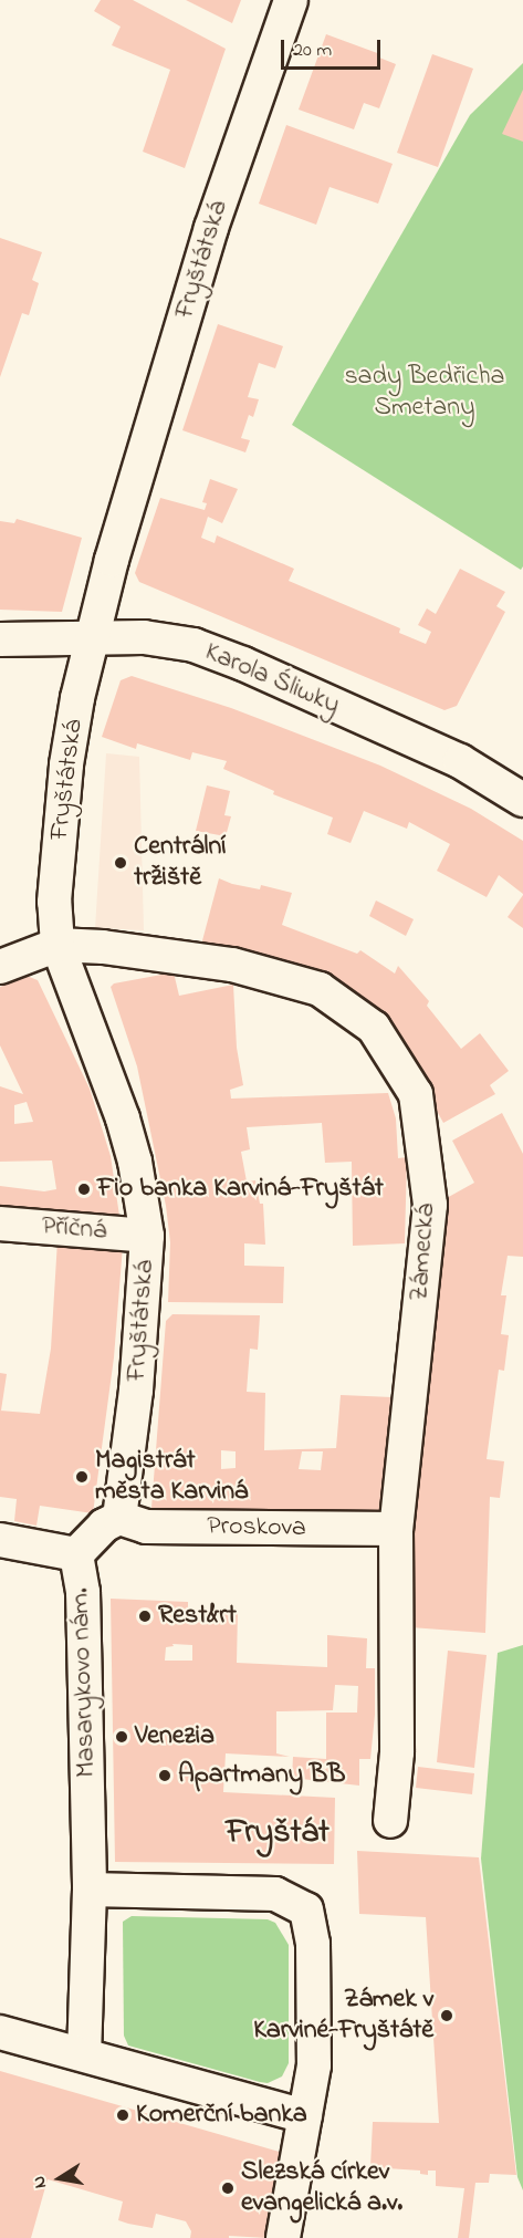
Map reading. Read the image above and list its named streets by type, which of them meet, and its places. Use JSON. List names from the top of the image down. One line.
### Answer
{"streets":{"street":["Fryštátská","Karola Śliwky","Příčná","Zámecká","Proskova","Masarykovo nám."]},"crossings":[["Fryštátská","Karola Śliwky"],["Fryštátská","Příčná"],["Fryštátská","Zámecká"],["Fryštátská","Proskova"],["Zámecká","Proskova"]],"districts":["Fryštát"],"parks":["sady Bedřicha Smetany"],"places":["Centrální tržiště","Fio banka Karviná-Fryštát","Magistrát města Karviná","Rest&rt","Venezia","Apartmany BB","Zámek v Karviné-Fryštátě","Komerční banka","Slezská církev evangelická a.v."],"scale_bar":"20 m","north":"left"}
